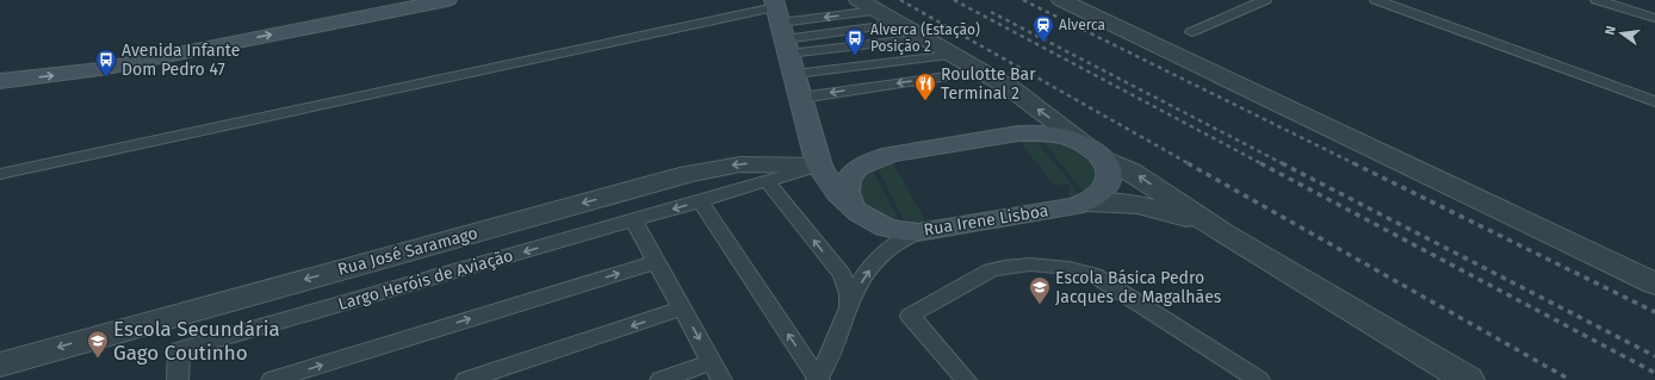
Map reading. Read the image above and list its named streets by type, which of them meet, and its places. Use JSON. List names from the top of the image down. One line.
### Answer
{"streets":{"street":["Rua Irene Lisboa","Rua José Saramago"],"lane":["Largo Heróis de Aviação"]},"crossings":[["Rua Irene Lisboa","Rua José Saramago"],["Rua Irene Lisboa","Largo Heróis de Aviação"],["Rua José Saramago","Largo Heróis de Aviação"]],"one_way":["Rua José Saramago"],"places":{"station":["Alverca"],"bus stop":["Alverca (Estação) Posição 2","Avenida Infante Dom Pedro 47"],"restaurant":["Roulotte Bar Terminal 2"],"school or university":["Escola Básica Pedro Jacques de Magalhães","Escola Secundária Gago Coutinho"]},"north":"left"}
